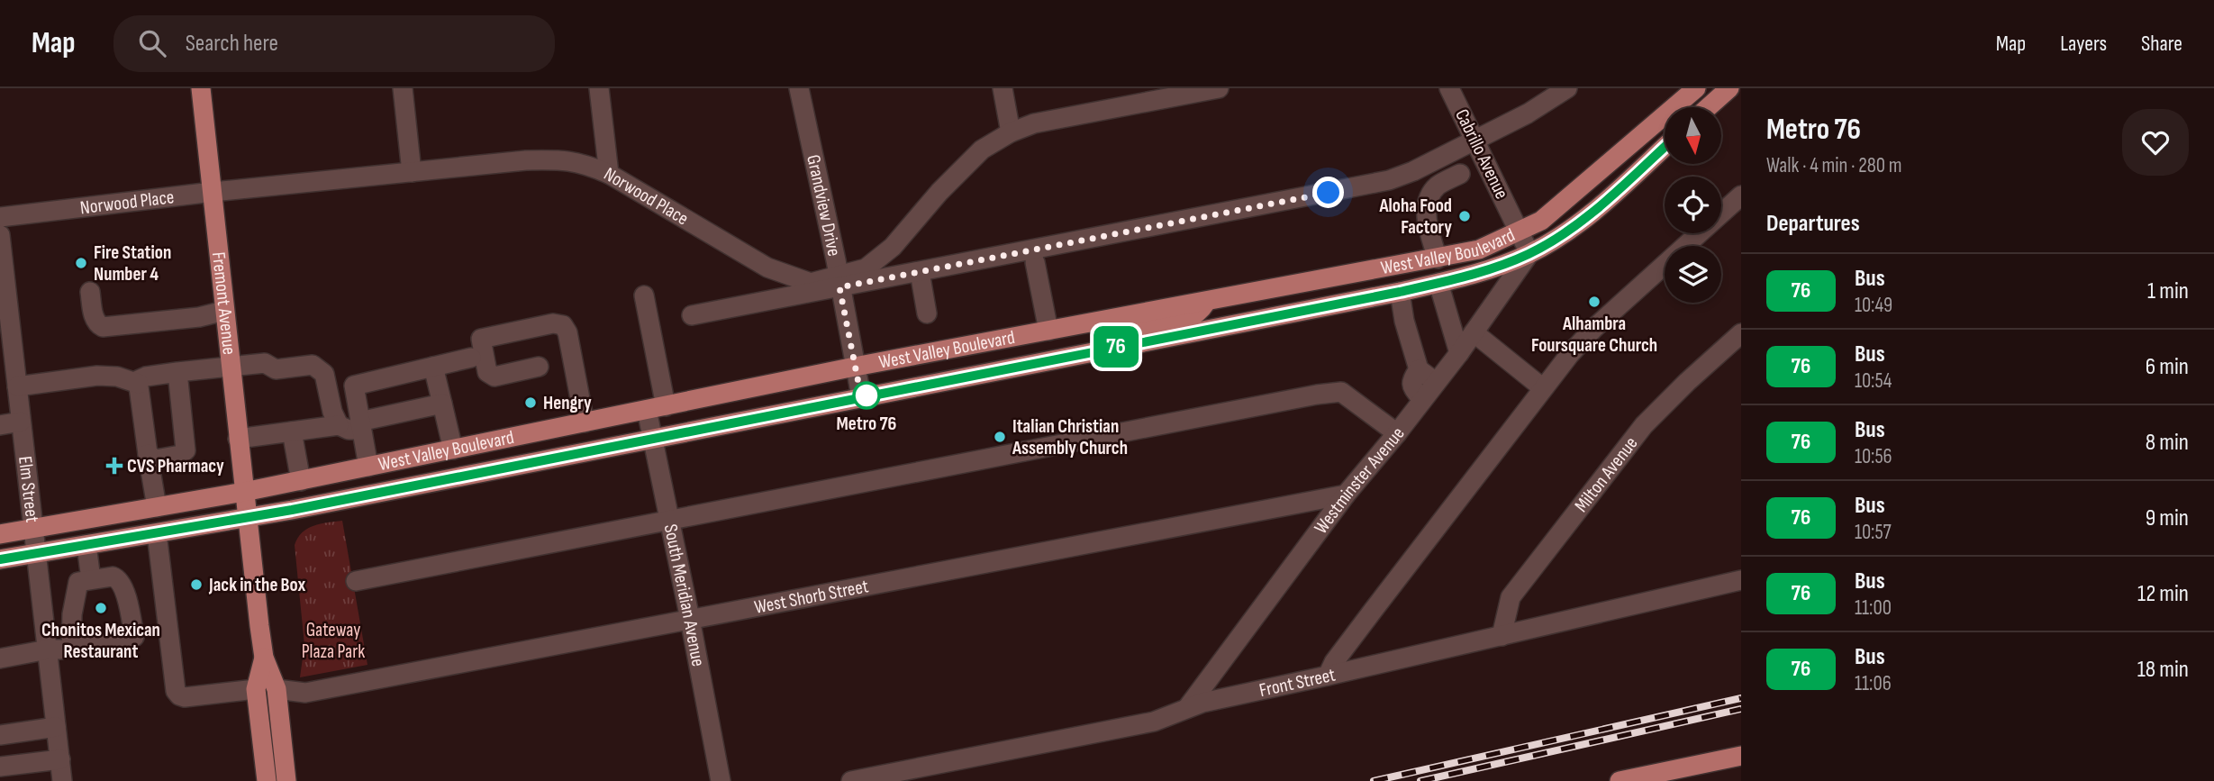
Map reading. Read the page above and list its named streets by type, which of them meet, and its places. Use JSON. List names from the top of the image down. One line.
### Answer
{"streets":{"main road":["West Valley Boulevard","Fremont Avenue"],"street":["Cabrillo Avenue","Norwood Place","Grandview Drive","Milton Avenue","Westminster Avenue","Elm Street","South Meridian Avenue","West Shorb Street","Front Street"]},"crossings":[["Cabrillo Avenue","West Valley Boulevard"],["Cabrillo Avenue","Westminster Avenue"],["Norwood Place","Grandview Drive"],["Norwood Place","Fremont Avenue"],["Grandview Drive","West Valley Boulevard"],["West Valley Boulevard","Fremont Avenue"],["West Valley Boulevard","Westminster Avenue"],["West Valley Boulevard","Elm Street"],["West Valley Boulevard","South Meridian Avenue"],["Milton Avenue","Front Street"],["Westminster Avenue","West Shorb Street"],["Westminster Avenue","Front Street"],["South Meridian Avenue","West Shorb Street"]],"parks":["Gateway Plaza Park"],"places":{"other":["Aloha Food Factory","Fire Station Number 4","Alhambra Foursquare Church","Metro 76","Hengry","Italian Christian Assembly Church","Jack in the Box","Chonitos Mexican Restaurant"],"health":["CVS Pharmacy"]},"lines":["bus line 76"],"north":"bottom","page":{"header":"Map","search":"Search here","nav":["Map","Layers","Share"],"on_map":"76","heading":[["Metro 76","Walk · 4 min · 280 m"],"Departures"],"list":[{"mark":"76","name":"Bus","note":"10:49","value":"1 min"},{"mark":"76","name":"Bus","note":"10:54","value":"6 min"},{"mark":"76","name":"Bus","note":"10:56","value":"8 min"},{"mark":"76","name":"Bus","note":"10:57","value":"9 min"},{"mark":"76","name":"Bus","note":"11:00","value":"12 min"},{"mark":"76","name":"Bus","note":"11:06","value":"18 min"}]}}
